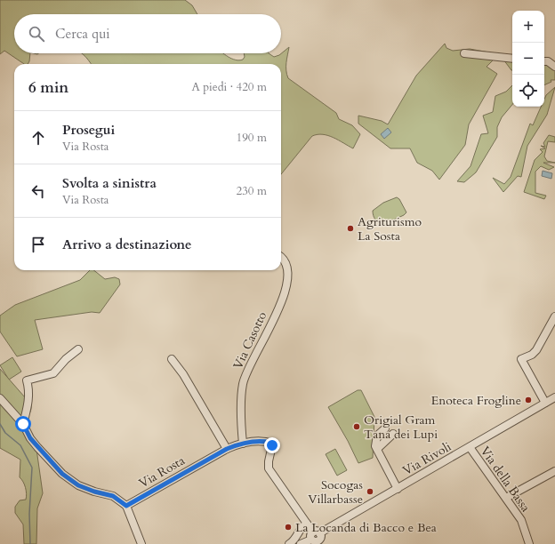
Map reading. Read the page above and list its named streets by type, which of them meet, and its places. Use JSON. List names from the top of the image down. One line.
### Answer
{"streets":{"street":["Via Casotto","Via Rivoli","Via Rosta","Via della Bassa"]},"crossings":[["Via Casotto","Via Rosta"],["Via Rivoli","Via Rosta"],["Via Rivoli","Via della Bassa"]],"places":["Agriturismo La Sosta","Enoteca Frogline","Origial Gram Tana dei Lupi","Socogas Villarbasse","La Locanda di Bacco e Bea"],"page":{"map_buttons":["+","−"],"search":"Cerca qui","heading":["6 min","A piedi · 420 m"],"list":[["Prosegui","Via Rosta","190 m"],["Svolta a sinistra","Via Rosta","230 m"],"Arrivo a destinazione"]}}
